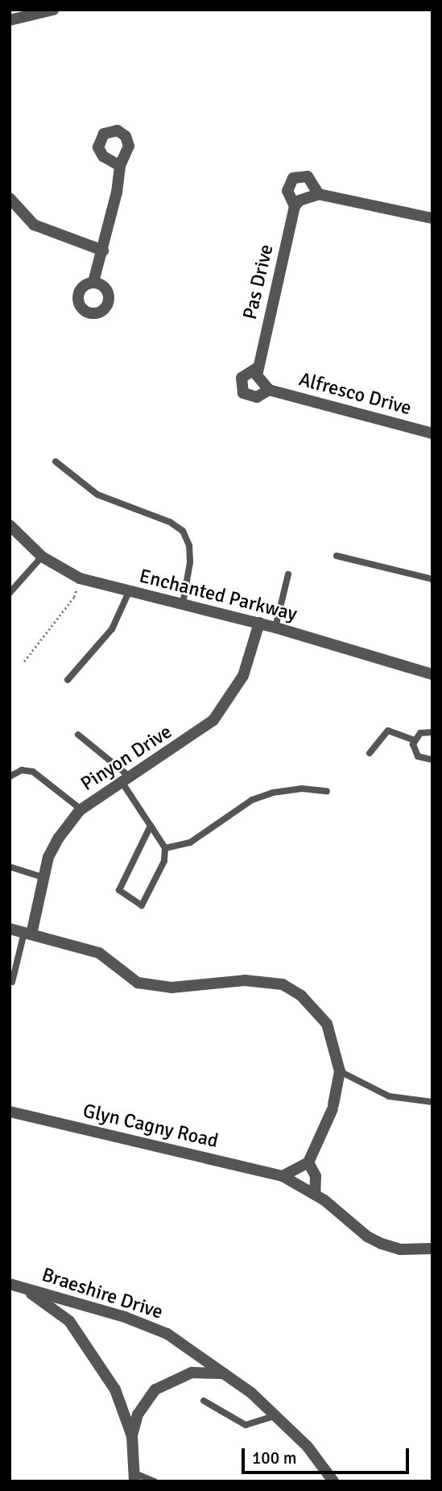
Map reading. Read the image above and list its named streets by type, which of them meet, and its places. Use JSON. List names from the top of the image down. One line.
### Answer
{"streets":{"street":["Pas Drive","Alfresco Drive","Enchanted Parkway","Pinyon Drive","Glyn Cagny Road","Braeshire Drive"]},"crossings":[["Pas Drive","Alfresco Drive"],["Enchanted Parkway","Pinyon Drive"]],"scale_bar":"100 m"}
